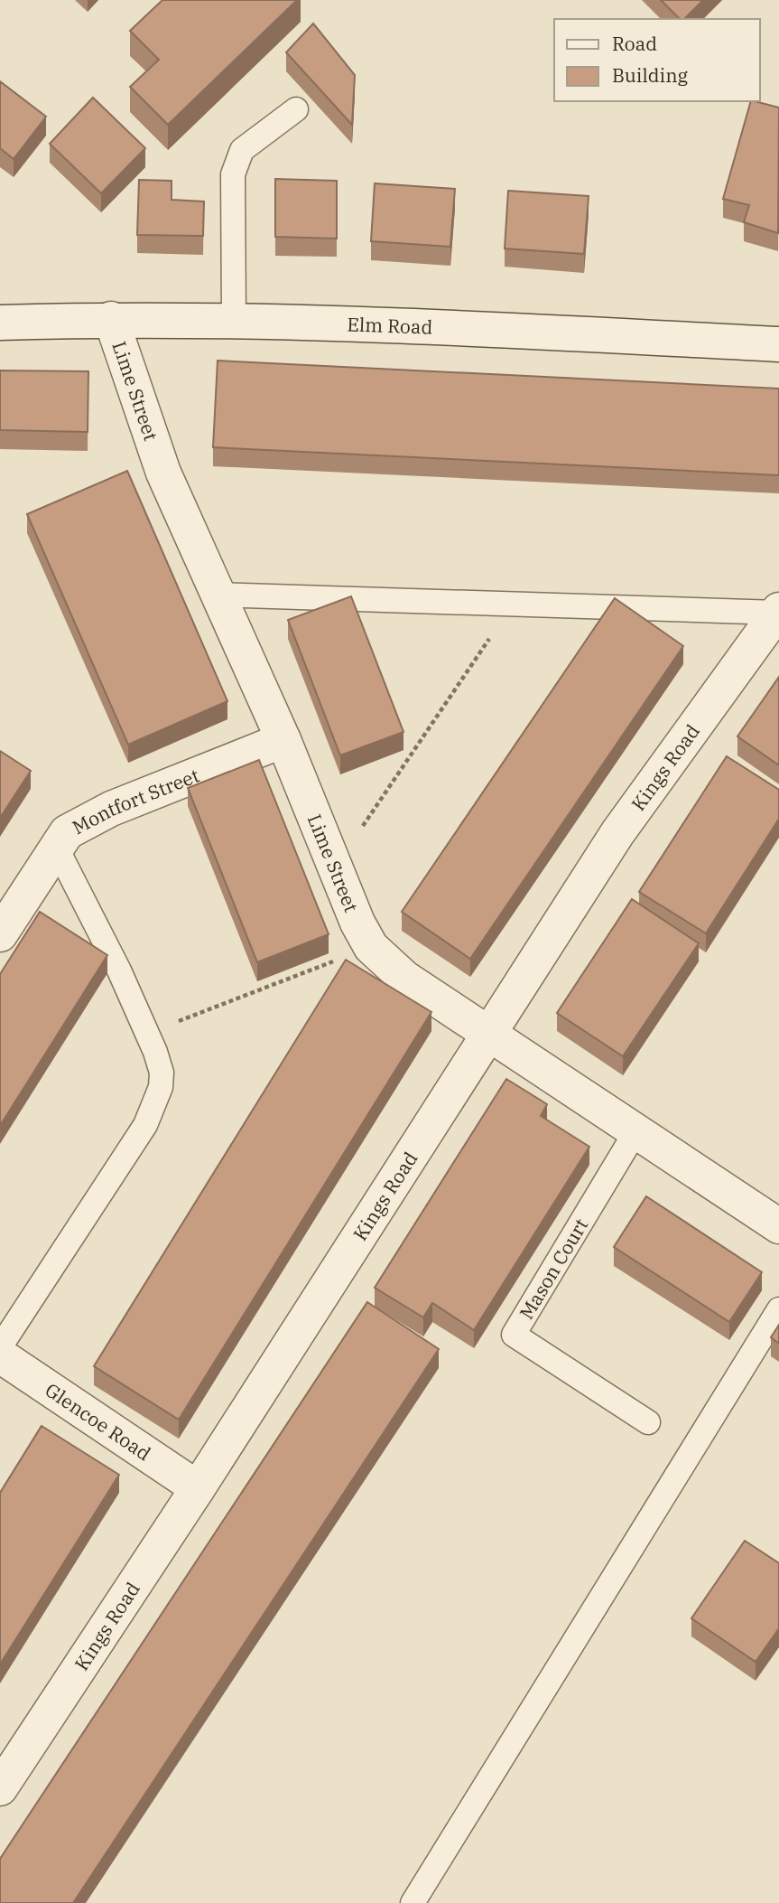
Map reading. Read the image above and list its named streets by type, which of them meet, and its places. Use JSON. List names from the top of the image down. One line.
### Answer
{"streets":{"street":["Elm Road","Lime Street","Kings Road","Montfort Street","Glencoe Road"],"lane":["Mason Court"]},"crossings":[["Elm Road","Lime Street"],["Lime Street","Kings Road"],["Lime Street","Montfort Street"],["Lime Street","Mason Court"],["Kings Road","Glencoe Road"]],"legend":["Road","Building"]}
